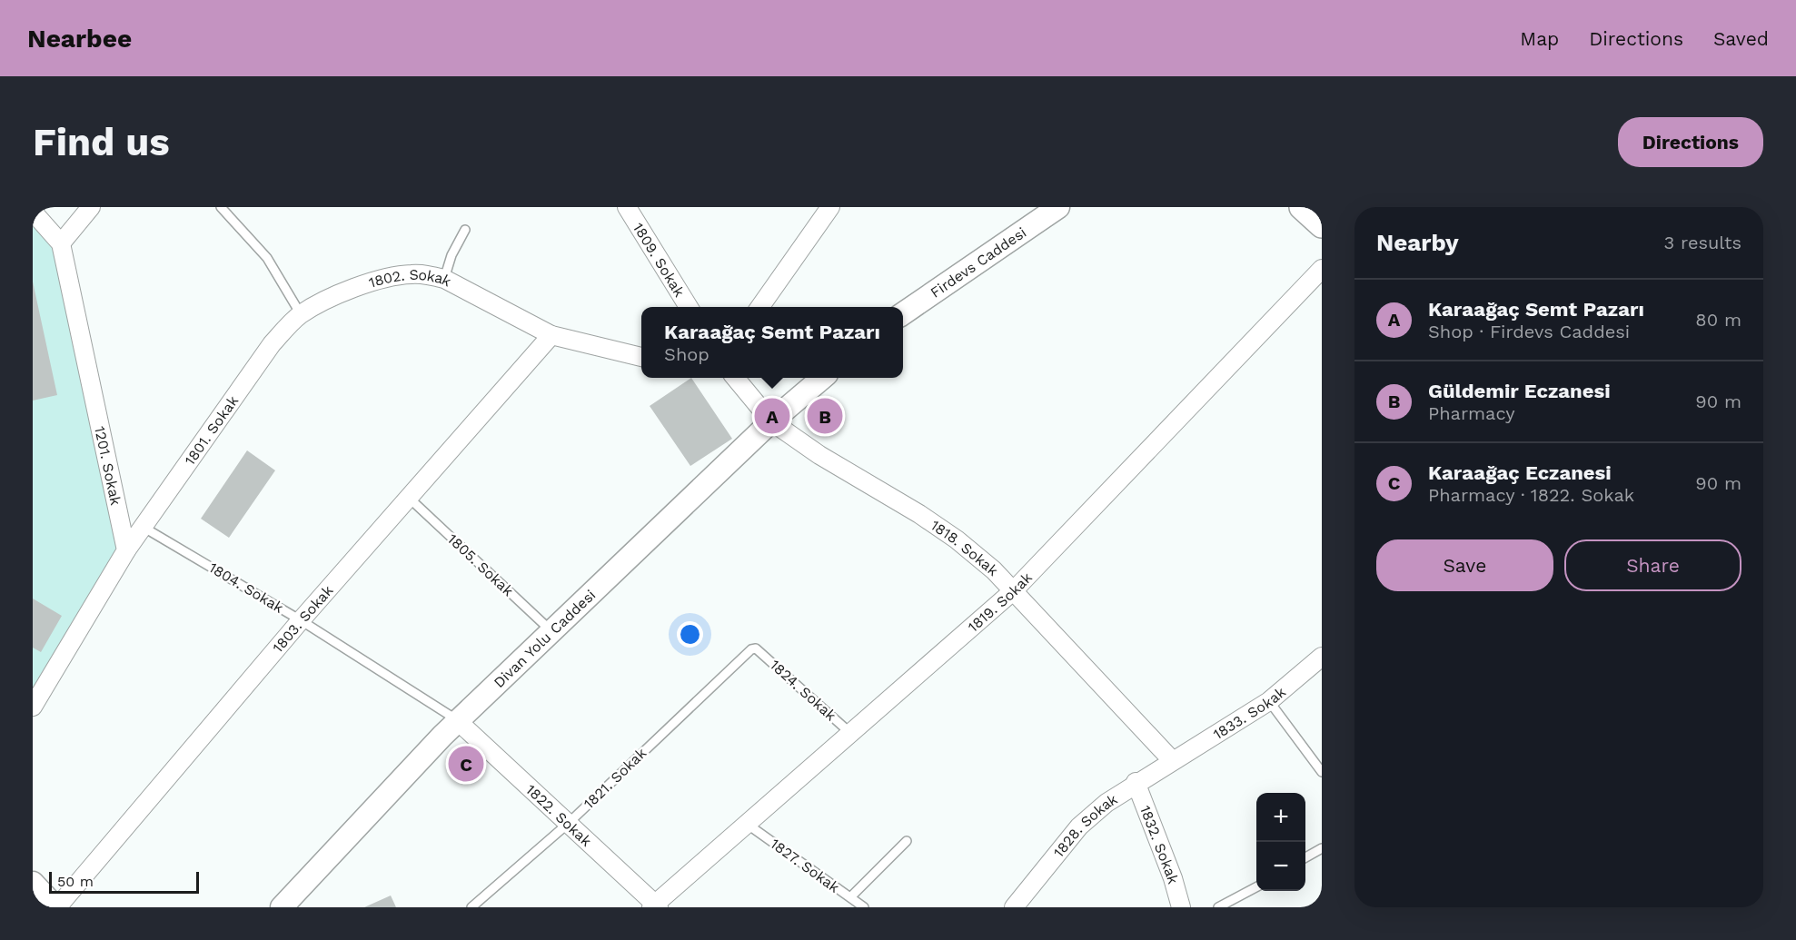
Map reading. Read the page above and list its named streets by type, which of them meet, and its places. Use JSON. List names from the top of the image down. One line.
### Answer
{"streets":{"street":["1809. Sokak","Firdevs Caddesi","1802. Sokak","1801. Sokak","1201. Sokak","1818. Sokak","1819. Sokak","1803. Sokak","Divan Yolu Caddesi","1833. Sokak","1822. Sokak","1828. Sokak","1832. Sokak"],"lane":["1805. Sokak","1804. Sokak","1824. Sokak","1821. Sokak","1827. Sokak"]},"crossings":[["1802. Sokak","1801. Sokak"],["1802. Sokak","1803. Sokak"],["1801. Sokak","1201. Sokak"],["1801. Sokak","1804. Sokak"],["1818. Sokak","1819. Sokak"],["1818. Sokak","Divan Yolu Caddesi"],["1818. Sokak","1833. Sokak"],["1818. Sokak","1828. Sokak"],["1805. Sokak","1803. Sokak"],["1805. Sokak","Divan Yolu Caddesi"],["1804. Sokak","1803. Sokak"],["1804. Sokak","Divan Yolu Caddesi"],["1804. Sokak","1822. Sokak"],["1819. Sokak","1824. Sokak"],["1819. Sokak","1822. Sokak"],["1819. Sokak","1827. Sokak"],["Divan Yolu Caddesi","1822. Sokak"],["1824. Sokak","1821. Sokak"],["1833. Sokak","1828. Sokak"],["1821. Sokak","1822. Sokak"],["1828. Sokak","1832. Sokak"]],"scale_bar":"50 m","page":{"header":"Nearbee","nav":["Map","Directions","Saved"],"buttons":["Directions",["Save","Share"]],"title":"Find us","heading":["Nearby","3 results"],"list":[{"mark":"A","name":"Karaağaç Semt Pazarı","note":"Shop · Firdevs Caddesi","value":"80 m"},{"mark":"B","name":"Güldemir Eczanesi","note":"Pharmacy","value":"90 m"},{"mark":"C","name":"Karaağaç Eczanesi","note":"Pharmacy · 1822. Sokak","value":"90 m"}],"popup":["Karaağaç Semt Pazarı","Shop"],"pins":["A","B","C"],"map_buttons":["+","−"],"scale":"50 m"}}
